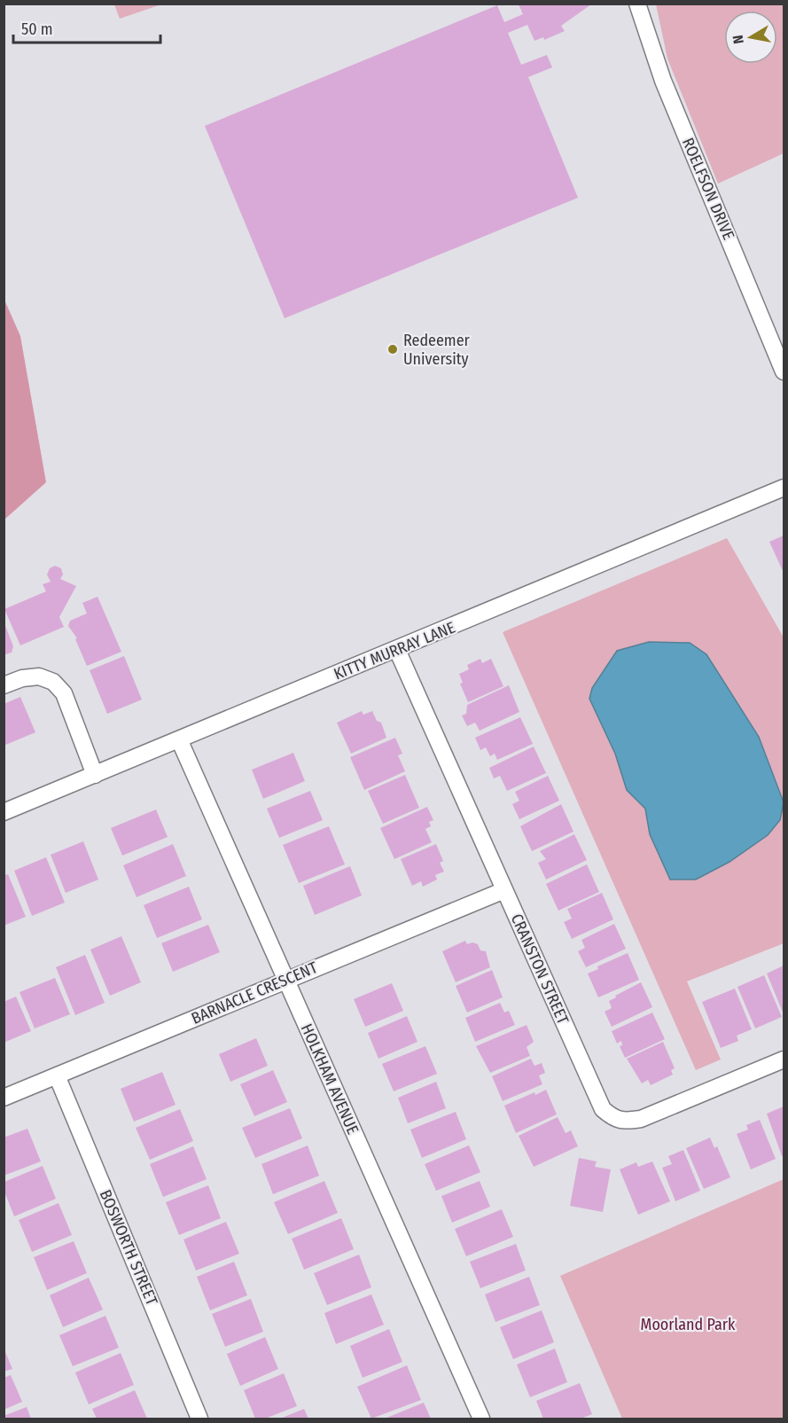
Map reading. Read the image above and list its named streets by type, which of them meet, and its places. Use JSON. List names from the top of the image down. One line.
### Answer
{"streets":{"street":["ROELFSON DRIVE","KITTY MURRAY LANE","CRANSTON STREET","BARNACLE CRESCENT","HOLKHAM AVENUE","BOSWORTH STREET"]},"crossings":[["KITTY MURRAY LANE","CRANSTON STREET"],["KITTY MURRAY LANE","HOLKHAM AVENUE"],["CRANSTON STREET","BARNACLE CRESCENT"],["BARNACLE CRESCENT","HOLKHAM AVENUE"],["BARNACLE CRESCENT","BOSWORTH STREET"]],"parks":["Moorland Park"],"places":["Redeemer University"],"scale_bar":"50 m","north":"left"}
